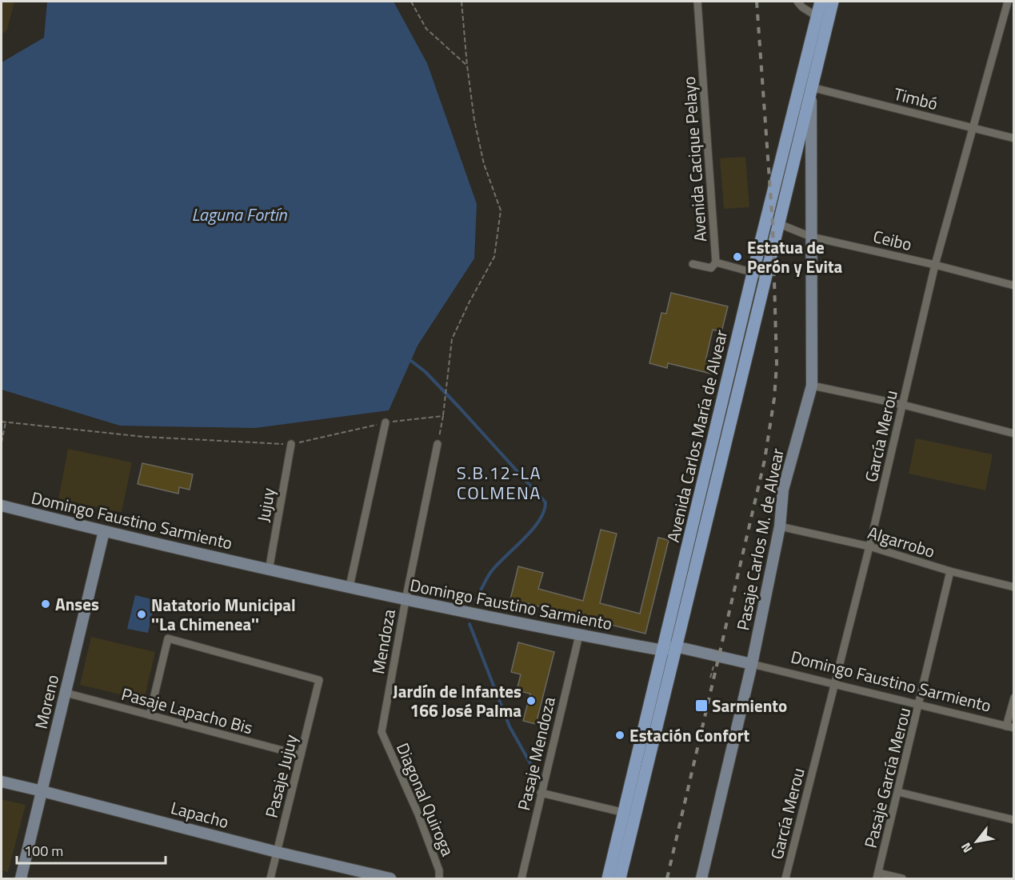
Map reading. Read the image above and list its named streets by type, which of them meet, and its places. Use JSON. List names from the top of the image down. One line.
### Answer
{"streets":{"main road":["Avenida Carlos María de Alvear"],"street":["Timbó","Avenida Cacique Pelayo","Ceibo","García Merou","Jujuy","Domingo Faustino Sarmiento","Pasaje Carlos M. de Alvear","Algarrobo","Mendoza","Moreno","Pasaje Lapacho Bis","Pasaje Mendoza","Pasaje Jujuy","Pasaje García Merou","Diagonal Quiroga","Lapacho"]},"crossings":[["Timbó","Avenida Carlos María de Alvear"],["Timbó","García Merou"],["Timbó","Pasaje Carlos M. de Alvear"],["Avenida Cacique Pelayo","Avenida Carlos María de Alvear"],["Ceibo","Avenida Carlos María de Alvear"],["Ceibo","García Merou"],["Ceibo","Pasaje Carlos M. de Alvear"],["Avenida Carlos María de Alvear","Domingo Faustino Sarmiento"],["Avenida Carlos María de Alvear","Pasaje Carlos M. de Alvear"],["García Merou","Domingo Faustino Sarmiento"],["García Merou","Algarrobo"],["Jujuy","Domingo Faustino Sarmiento"],["Domingo Faustino Sarmiento","Pasaje Carlos M. de Alvear"],["Domingo Faustino Sarmiento","Mendoza"],["Domingo Faustino Sarmiento","Moreno"],["Domingo Faustino Sarmiento","Pasaje Mendoza"],["Domingo Faustino Sarmiento","Pasaje García Merou"],["Pasaje Carlos M. de Alvear","Algarrobo"],["Algarrobo","Pasaje García Merou"],["Mendoza","Diagonal Quiroga"],["Moreno","Pasaje Lapacho Bis"],["Moreno","Lapacho"],["Pasaje Lapacho Bis","Pasaje Jujuy"],["Pasaje Jujuy","Lapacho"]],"districts":["S.B.12-LA COLMENA"],"water":["Laguna Fortín"],"places":{"other":["Estatua de Perón y Evita","Anses","Natatorio Municipal ''La Chimenea''","Jardín de Infantes 166 José Palma","Estación Confort"],"transit":["Sarmiento"]},"scale_bar":"100 m","north":"bottom left"}
